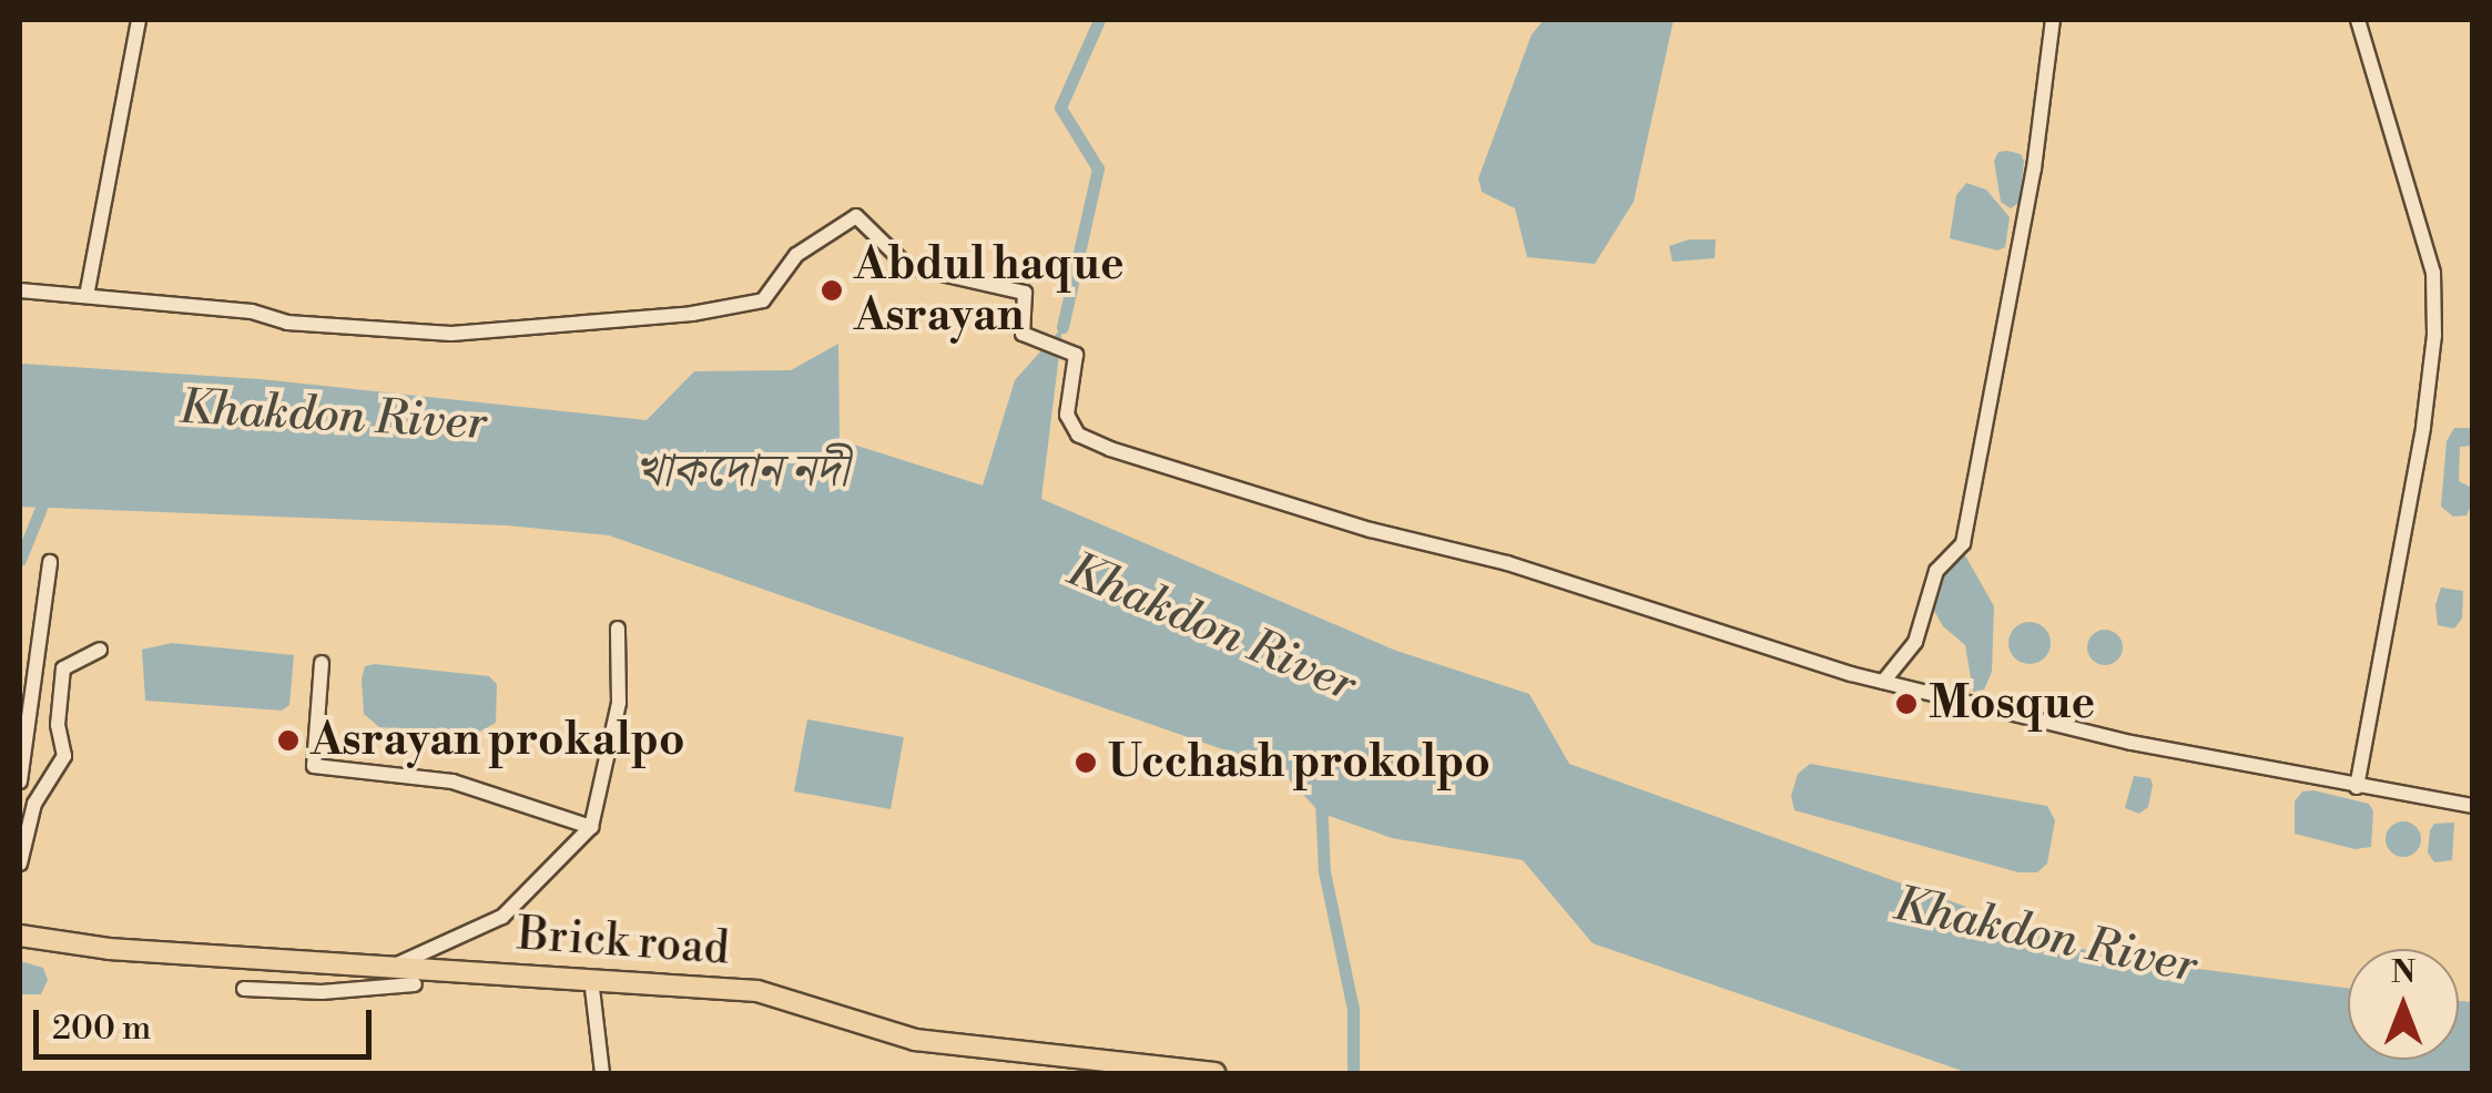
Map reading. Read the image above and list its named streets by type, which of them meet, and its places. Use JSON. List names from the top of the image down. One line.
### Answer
{"streets":{"main road":["Brick road"]},"water":["Khakdon River","খাকদোন নদী"],"places":["Abdul haque Asrayan","Mosque","Asrayan prokalpo","Ucchash prokolpo"],"scale_bar":"200 m","north":"top"}
